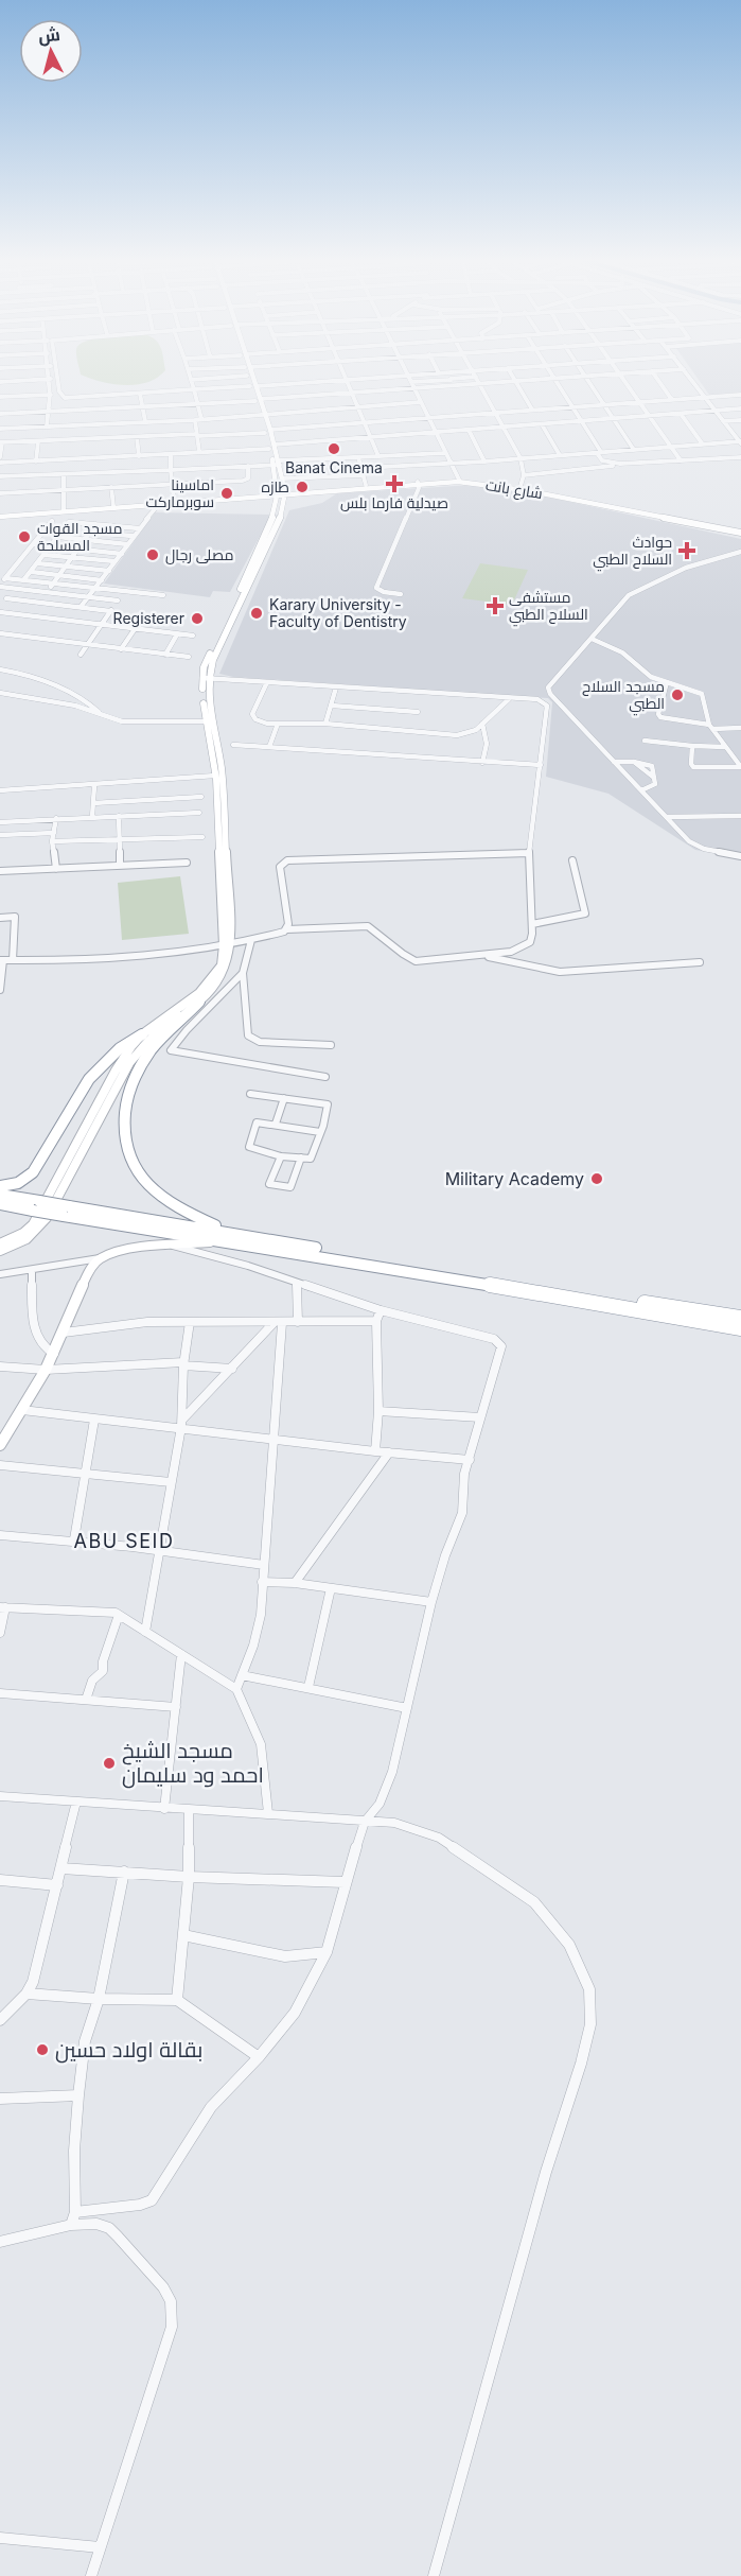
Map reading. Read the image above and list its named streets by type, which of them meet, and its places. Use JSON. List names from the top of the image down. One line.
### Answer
{"streets":{"main road":["شارع بانت"]},"districts":["ABU SEID"],"places":{"other":["Banat Cinema","طازه","اماسينا سوبرماركت","مسجد القوات المسلحة","مصلى رجال","Karary University - Faculty of Dentistry","Registerer","مسجد السلاح الطبي","Military Academy","مسجد الشيخ احمد ود سليمان","بقالة اولاد حسين"],"health":["صيدلية فارما بلس","حوادث السلاح الطبي","مستشفى السلاح الطبي"]},"north":"top"}
